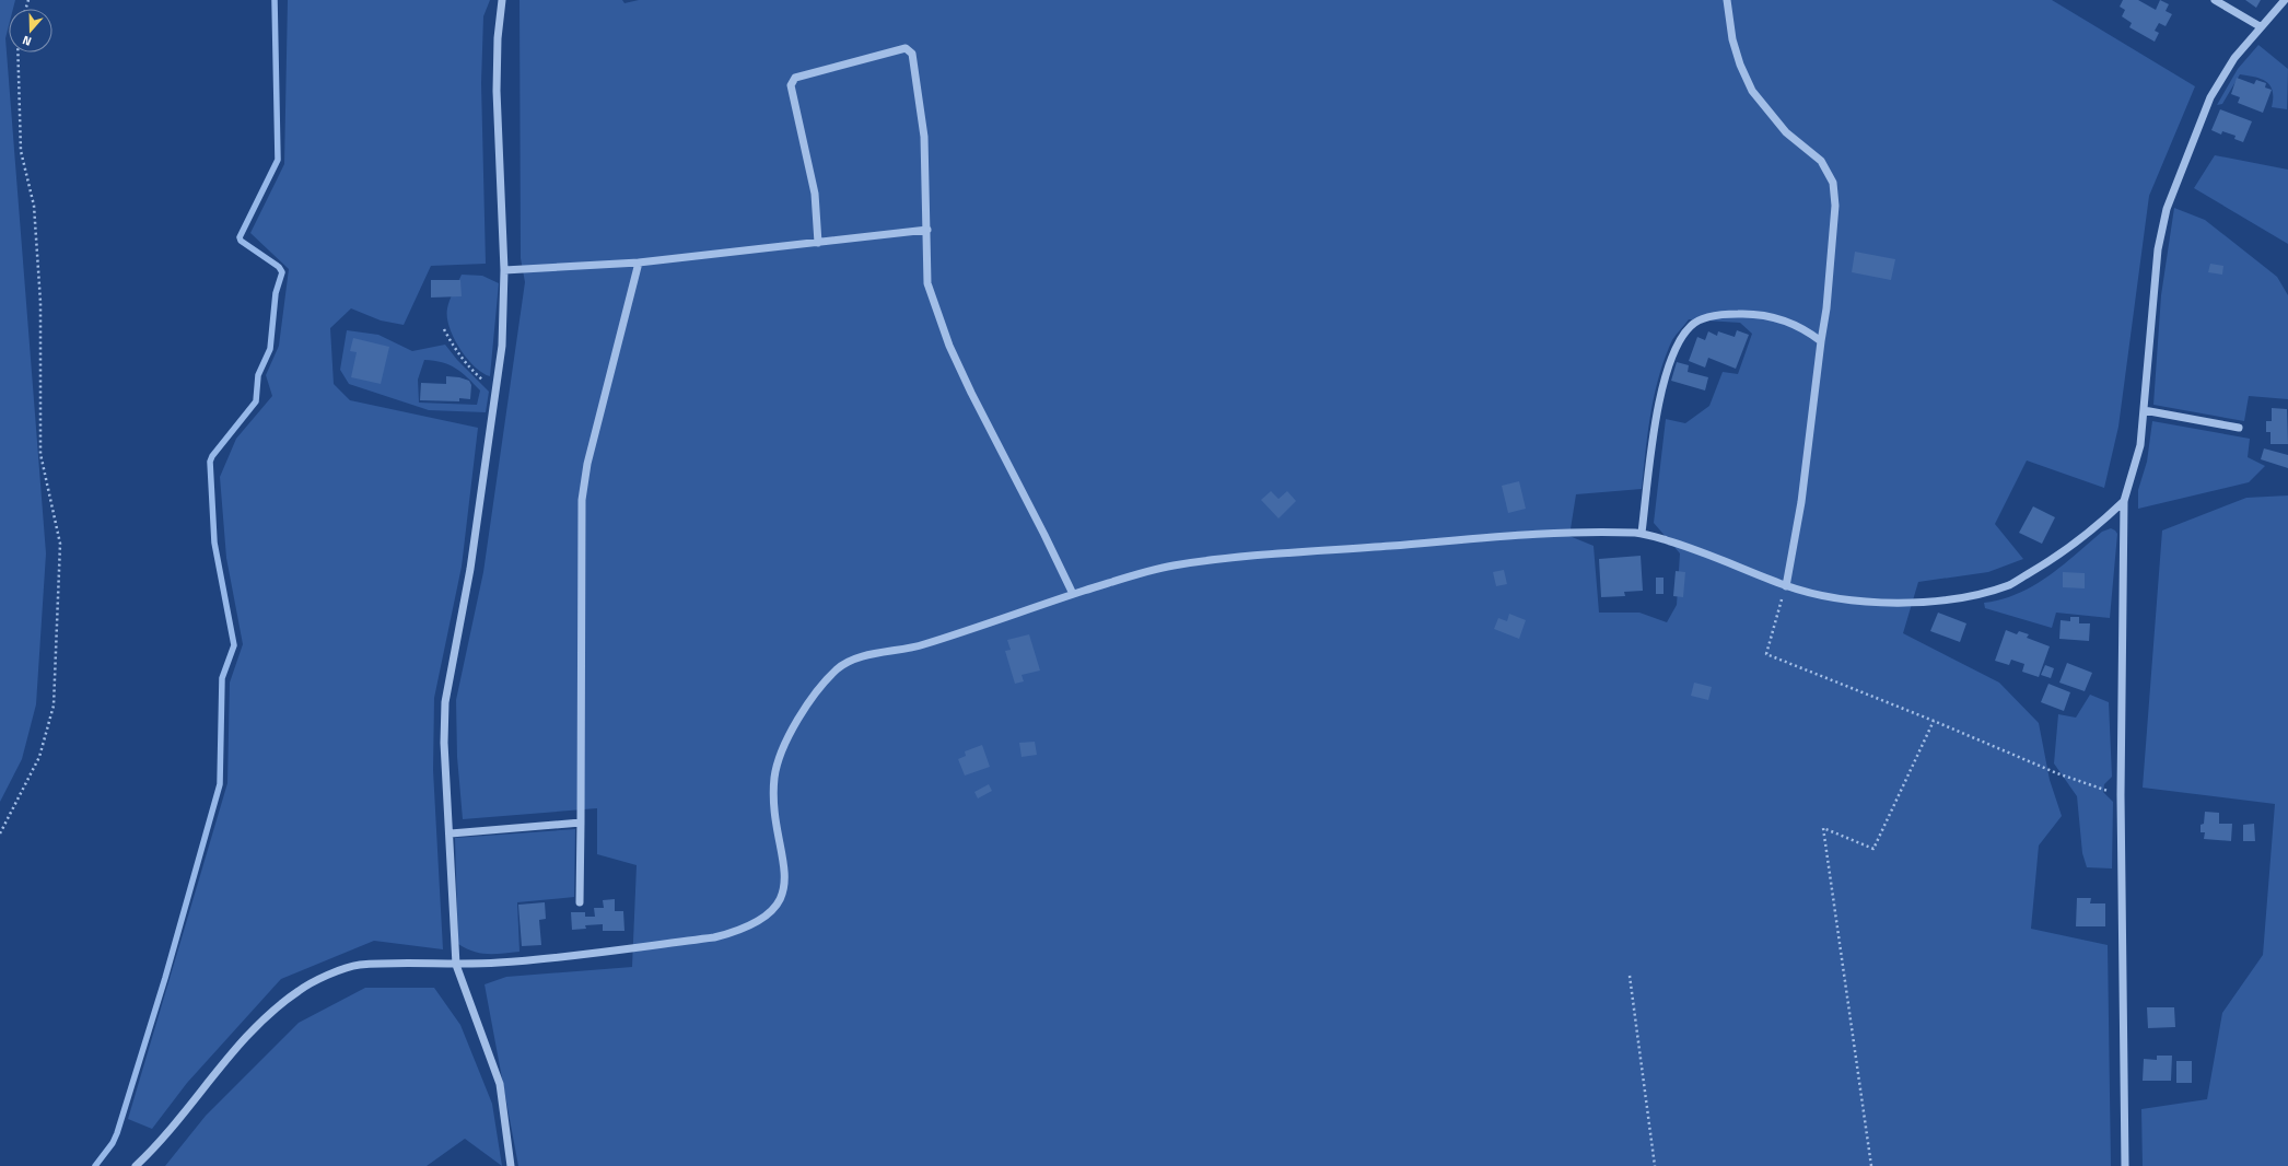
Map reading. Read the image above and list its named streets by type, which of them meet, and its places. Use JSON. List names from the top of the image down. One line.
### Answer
{"north":"bottom"}
